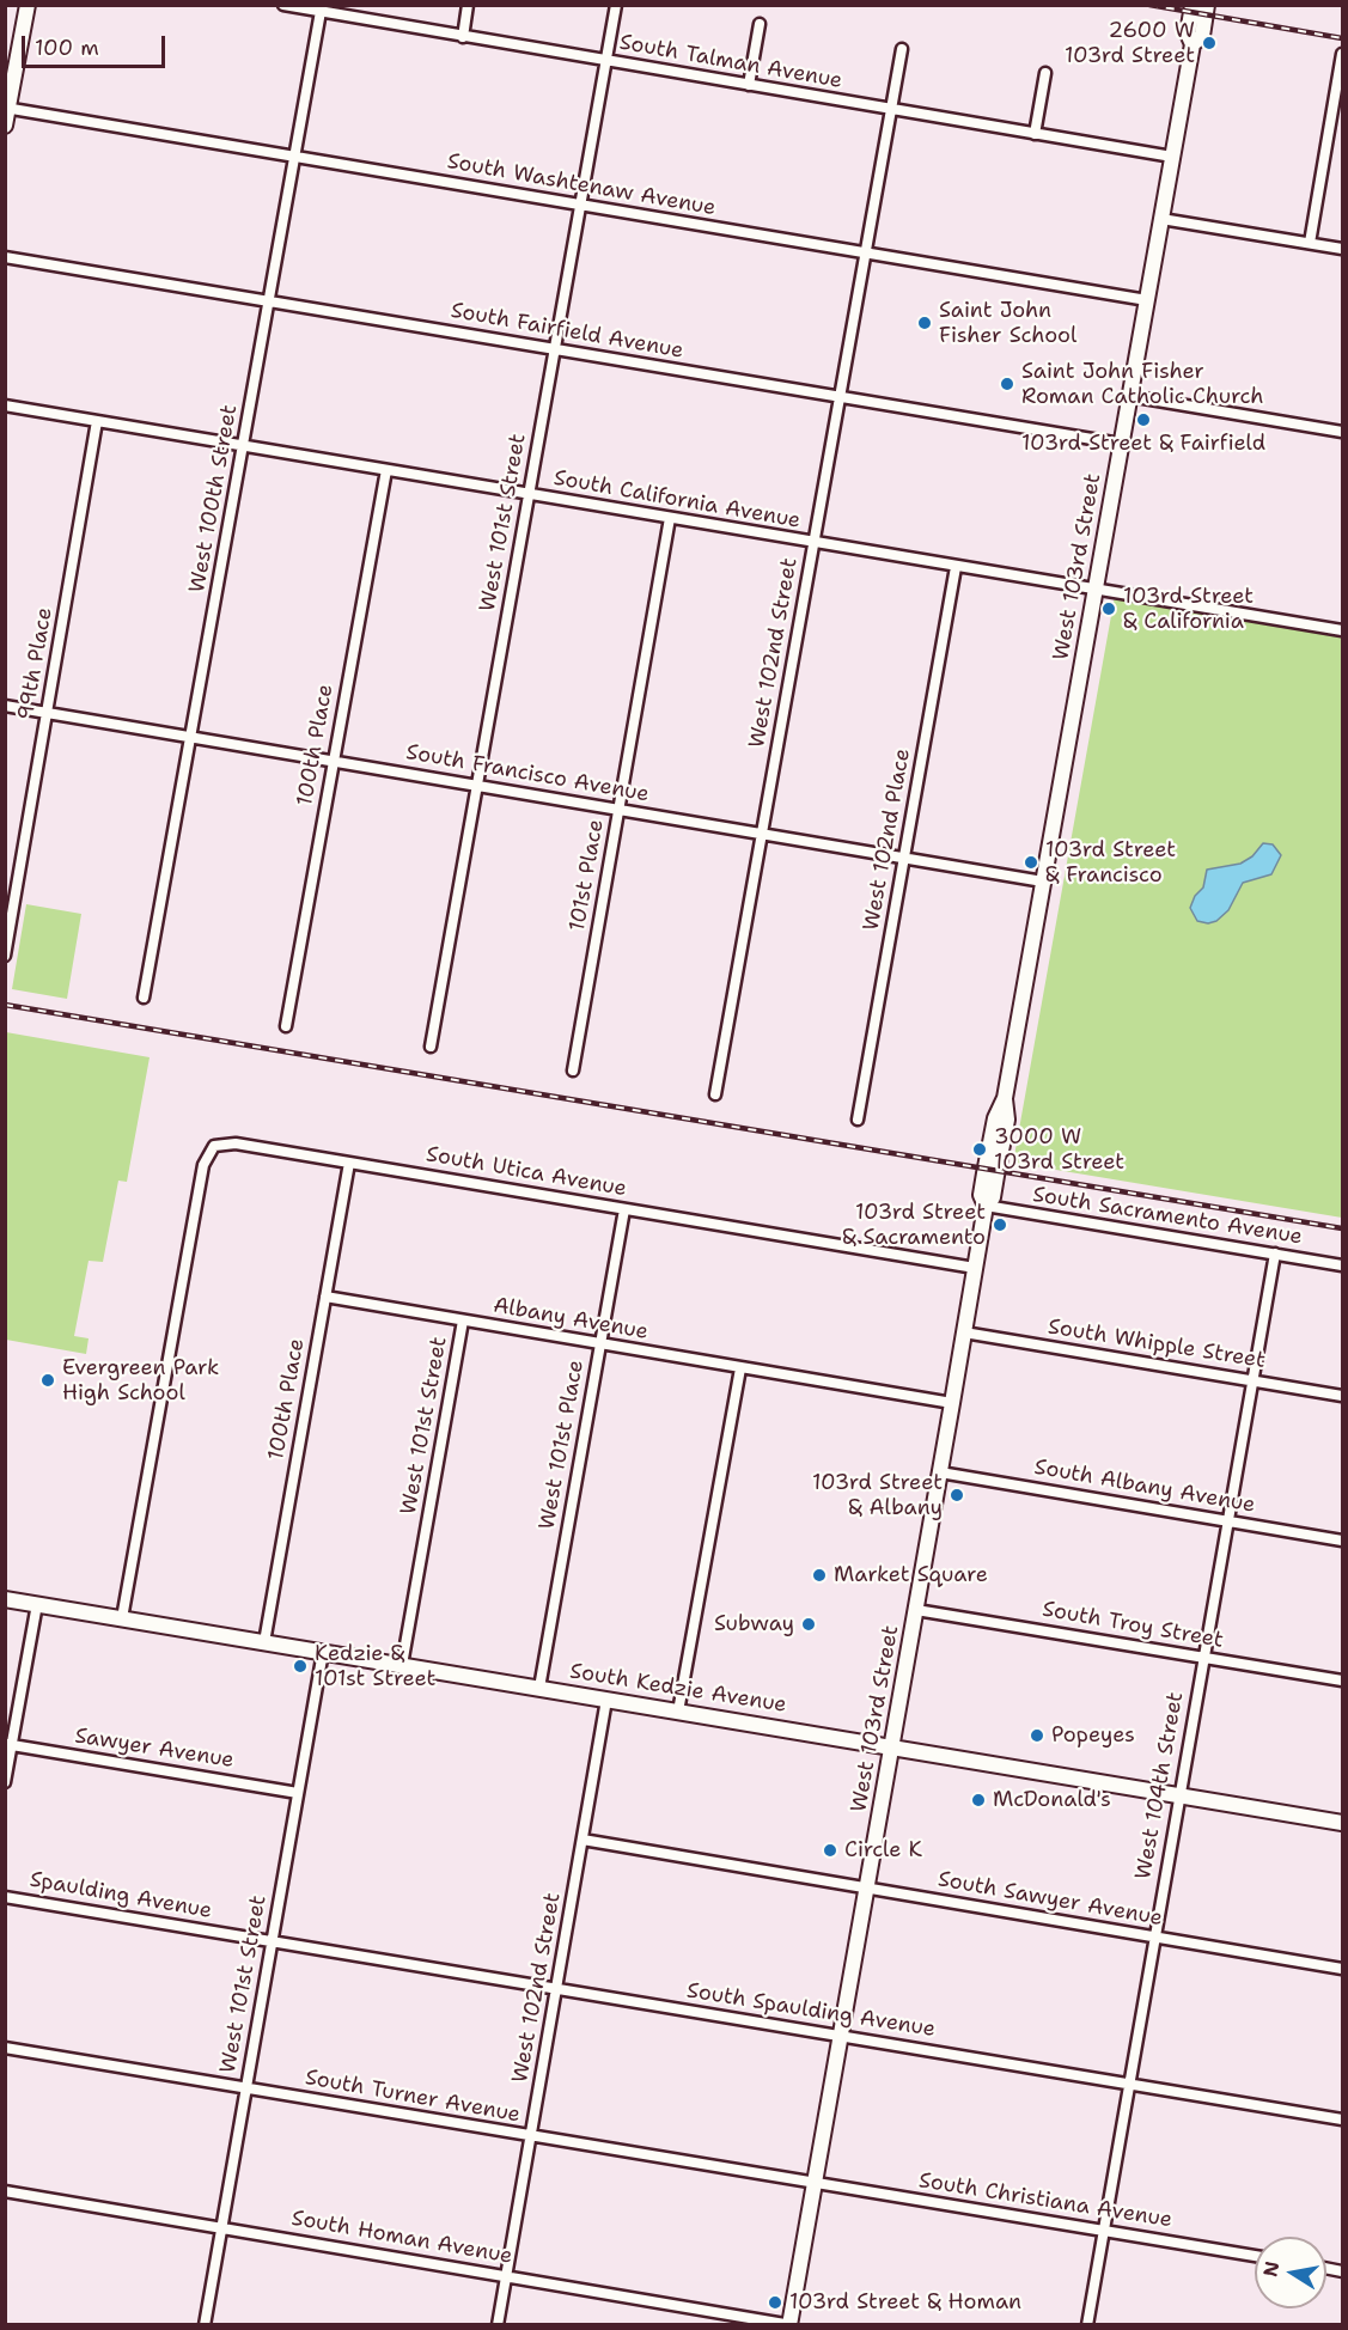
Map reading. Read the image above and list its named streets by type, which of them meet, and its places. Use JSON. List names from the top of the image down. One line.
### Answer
{"streets":{"main road":["West 103rd Street","South Kedzie Avenue"],"street":["South Talman Avenue","South Washtenaw Avenue","South Fairfield Avenue","West 100th Street","South California Avenue","West 101st Street","West 102nd Street","99th Place","100th Place","South Francisco Avenue","West 102nd Place","101st Place","South Utica Avenue","South Sacramento Avenue","Albany Avenue","South Whipple Street","West 101st Place","South Albany Avenue","South Troy Street","Sawyer Avenue","West 104th Street","Spaulding Avenue","South Sawyer Avenue","South Spaulding Avenue","South Turner Avenue","South Christiana Avenue","South Homan Avenue"]},"crossings":[["South Talman Avenue","West 100th Street"],["South Talman Avenue","West 101st Street"],["South Talman Avenue","West 103rd Street"],["South Talman Avenue","West 102nd Street"],["South Washtenaw Avenue","West 100th Street"],["South Washtenaw Avenue","West 101st Street"],["South Washtenaw Avenue","West 103rd Street"],["South Washtenaw Avenue","West 102nd Street"],["South Fairfield Avenue","West 100th Street"],["South Fairfield Avenue","West 101st Street"],["South Fairfield Avenue","West 103rd Street"],["South Fairfield Avenue","West 102nd Street"],["West 100th Street","South California Avenue"],["West 100th Street","South Francisco Avenue"],["South California Avenue","West 101st Street"],["South California Avenue","West 103rd Street"],["South California Avenue","West 102nd Street"],["South California Avenue","99th Place"],["South California Avenue","100th Place"],["South California Avenue","West 102nd Place"],["South California Avenue","101st Place"],["West 101st Street","South Francisco Avenue"],["West 101st Street","Albany Avenue"],["West 101st Street","South Kedzie Avenue"],["West 101st Street","Sawyer Avenue"],["West 101st Street","Spaulding Avenue"],["West 101st Street","South Spaulding Avenue"],["West 101st Street","South Turner Avenue"],["West 101st Street","South Homan Avenue"],["West 103rd Street","South Francisco Avenue"],["West 103rd Street","South Utica Avenue"],["West 103rd Street","South Sacramento Avenue"],["West 103rd Street","Albany Avenue"],["West 103rd Street","South Whipple Street"],["West 103rd Street","South Albany Avenue"],["West 103rd Street","South Troy Street"],["West 103rd Street","South Kedzie Avenue"],["West 103rd Street","South Sawyer Avenue"],["West 103rd Street","South Spaulding Avenue"],["West 103rd Street","South Turner Avenue"],["West 103rd Street","South Christiana Avenue"],["West 103rd Street","South Homan Avenue"],["West 102nd Street","South Francisco Avenue"],["West 102nd Street","South Kedzie Avenue"],["West 102nd Street","South Sawyer Avenue"],["West 102nd Street","South Spaulding Avenue"],["West 102nd Street","South Turner Avenue"],["West 102nd Street","South Homan Avenue"],["99th Place","South Francisco Avenue"],["100th Place","South Francisco Avenue"],["100th Place","South Utica Avenue"],["100th Place","Albany Avenue"],["100th Place","South Kedzie Avenue"],["South Francisco Avenue","West 102nd Place"],["South Francisco Avenue","101st Place"],["South Utica Avenue","West 101st Place"],["South Utica Avenue","South Kedzie Avenue"],["South Sacramento Avenue","West 104th Street"],["Albany Avenue","West 101st Place"],["South Whipple Street","West 104th Street"],["West 101st Place","South Kedzie Avenue"],["South Albany Avenue","West 104th Street"],["South Troy Street","West 104th Street"],["South Kedzie Avenue","West 104th Street"],["West 104th Street","South Sawyer Avenue"],["West 104th Street","South Spaulding Avenue"],["West 104th Street","South Christiana Avenue"],["Spaulding Avenue","South Spaulding Avenue"],["South Turner Avenue","South Christiana Avenue"]],"places":["2600 W 103rd Street","Saint John Fisher School","Saint John Fisher Roman Catholic Church","103rd Street & Fairfield","103rd Street & California","103rd Street & Francisco","3000 W 103rd Street","103rd Street & Sacramento","Evergreen Park High School","103rd Street & Albany","Market Square","Subway","Kedzie & 101st Street","Popeyes","McDonald's","Circle K","103rd Street & Homan"],"scale_bar":"100 m","north":"left"}
